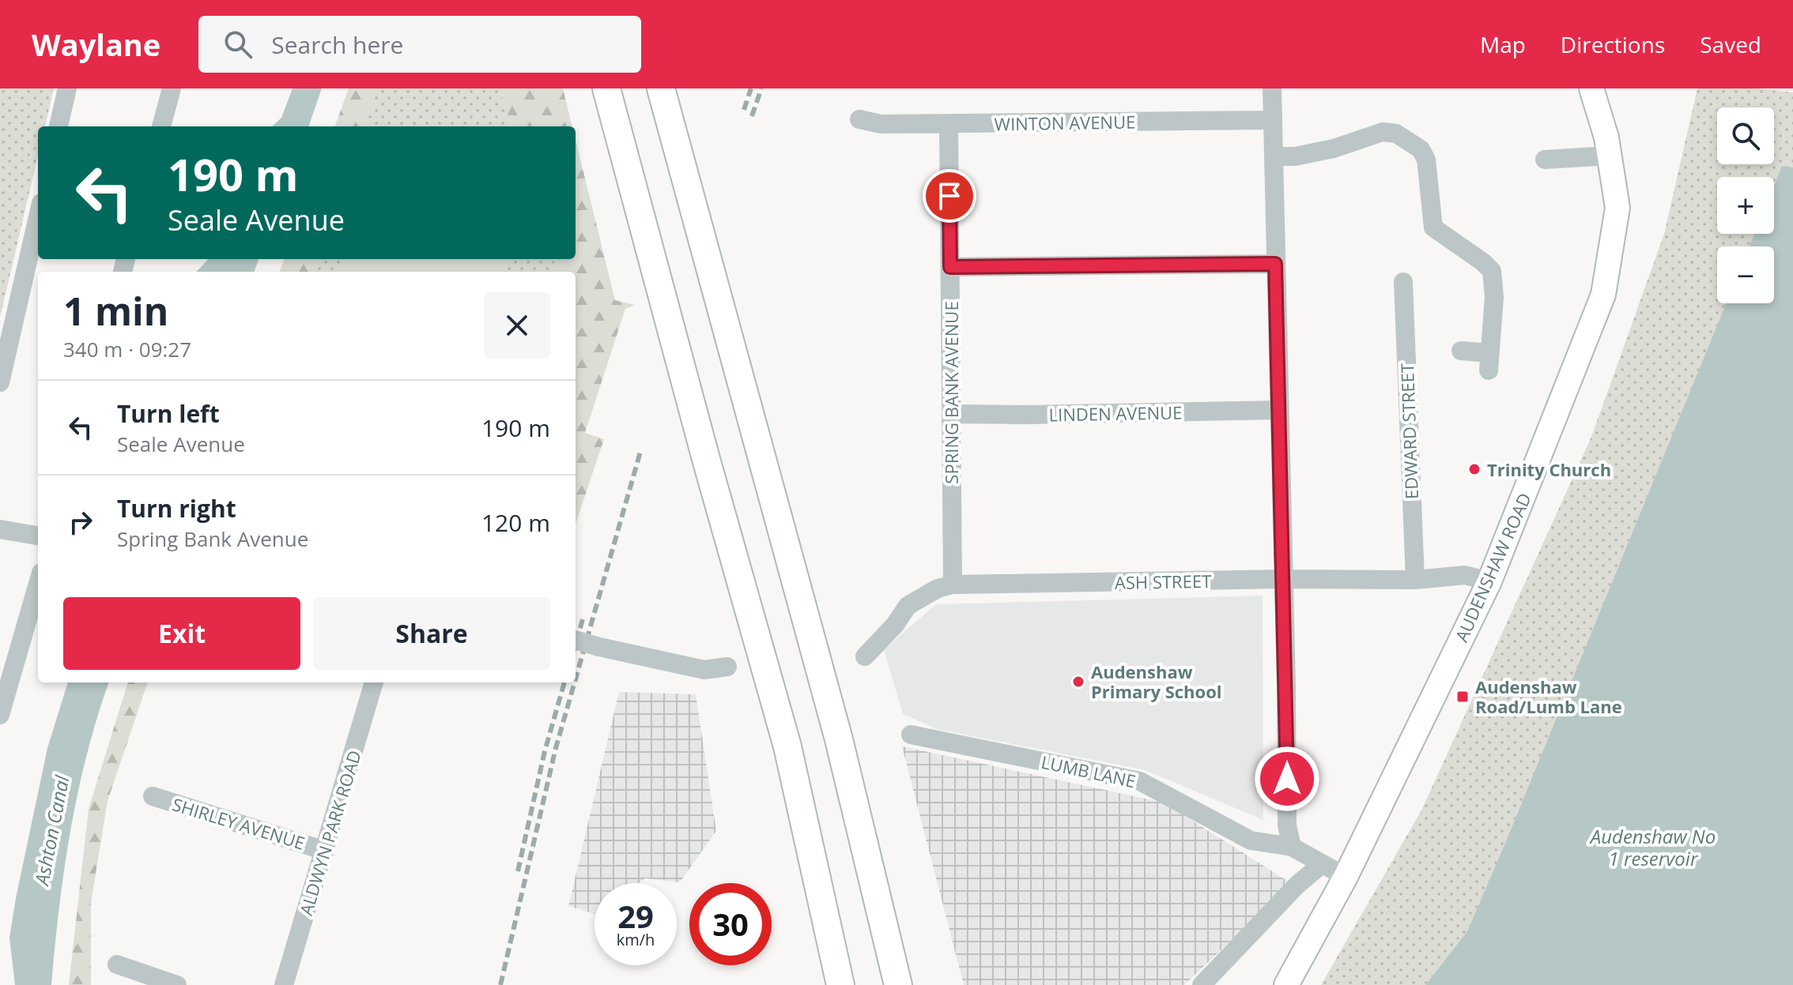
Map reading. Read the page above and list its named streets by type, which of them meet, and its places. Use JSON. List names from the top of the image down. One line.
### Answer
{"streets":{"main road":["AUDENSHAW ROAD"],"street":["WINTON AVENUE","SPRING BANK AVENUE","LINDEN AVENUE","EDWARD STREET","ASH STREET","LUMB LANE","SHIRLEY AVENUE","ALDWYN PARK ROAD"]},"crossings":[["WINTON AVENUE","SPRING BANK AVENUE"],["SPRING BANK AVENUE","LINDEN AVENUE"],["SPRING BANK AVENUE","ASH STREET"],["EDWARD STREET","ASH STREET"],["AUDENSHAW ROAD","ASH STREET"],["SHIRLEY AVENUE","ALDWYN PARK ROAD"]],"water":["Ashton Canal","Audenshaw No 1 reservoir"],"places":{"other":["Trinity Church","Audenshaw Primary School"],"transit":["Audenshaw Road/Lumb Lane"]},"page":{"header":"Waylane","search":"Search here","nav":["Map","Directions","Saved"],"map_buttons":["+","−"],"turn":["190 m","Seale Avenue"],"heading":["1 min","340 m · 09:27"],"list":[{"name":"Turn left","note":"Seale Avenue","value":"190 m"},{"name":"Turn right","note":"Spring Bank Avenue","value":"120 m"}],"buttons":["Exit","Share"],"speed":"29 km/h","limit":"30"}}
